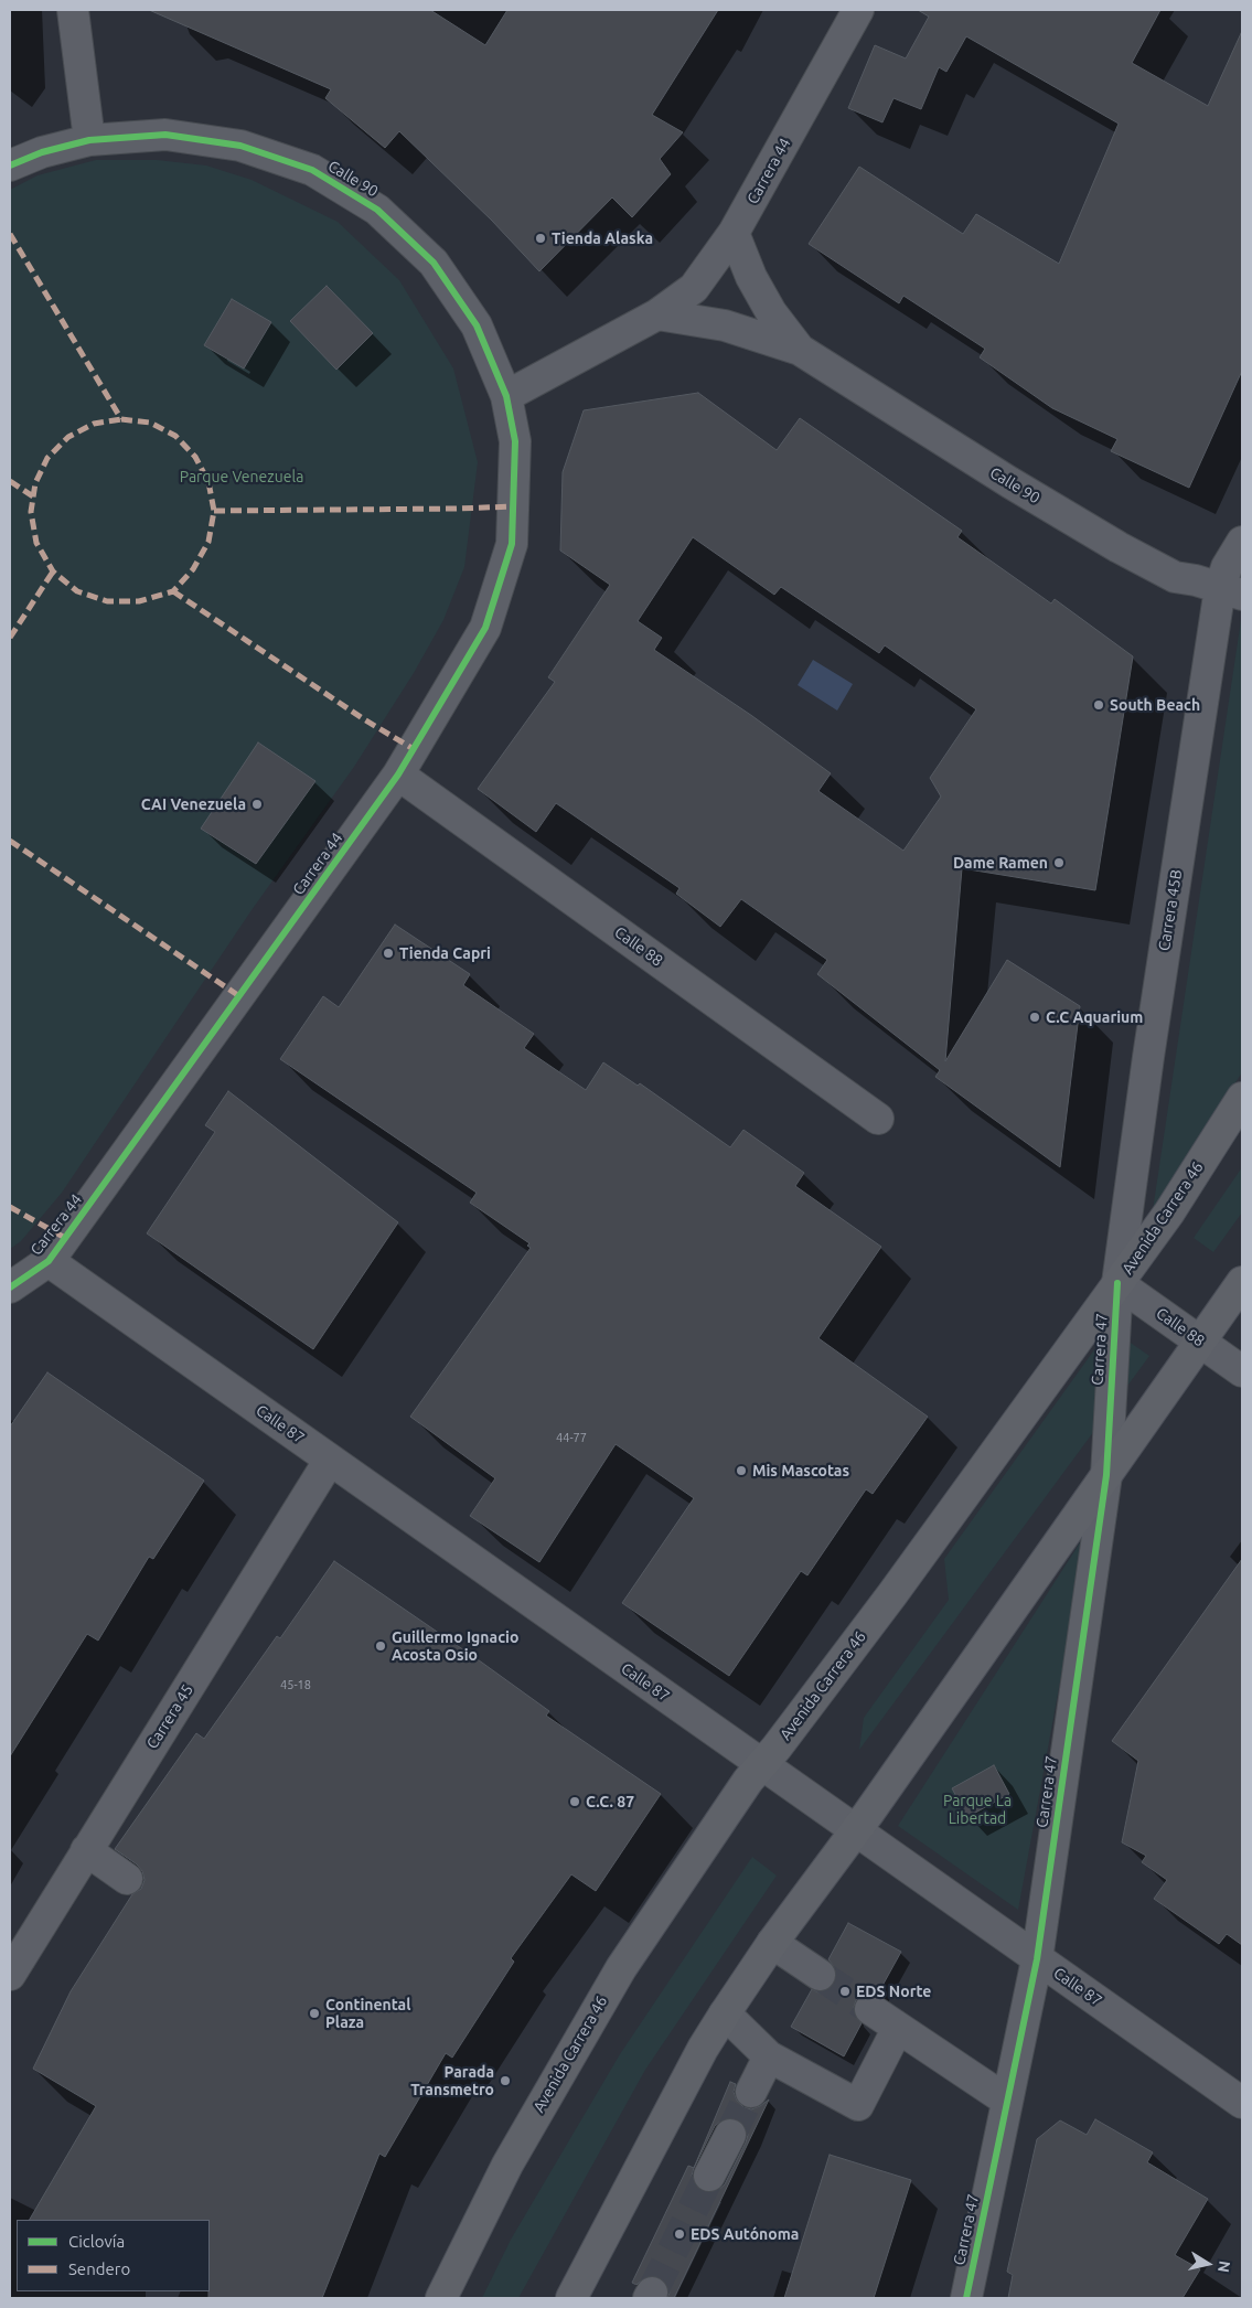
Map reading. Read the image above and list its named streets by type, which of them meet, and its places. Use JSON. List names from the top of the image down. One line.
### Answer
{"streets":{"main road":["Avenida Carrera 46"],"street":["Carrera 44","Calle 90","Carrera 45B","Calle 88","Carrera 47","Calle 87","Carrera 45"]},"crossings":[["Carrera 44","Calle 90"],["Carrera 44","Calle 88"],["Carrera 44","Calle 87"],["Calle 90","Carrera 45B"],["Carrera 45B","Calle 88"],["Carrera 45B","Avenida Carrera 46"],["Carrera 45B","Carrera 47"],["Calle 88","Avenida Carrera 46"],["Calle 88","Carrera 47"],["Avenida Carrera 46","Carrera 47"],["Avenida Carrera 46","Calle 87"],["Carrera 47","Calle 87"],["Calle 87","Carrera 45"]],"parks":["Parque Venezuela","Parque La Libertad"],"places":["Tienda Alaska","South Beach","CAI Venezuela","Dame Ramen","Tienda Capri","C.C Aquarium","Mis Mascotas","Guillermo Ignacio Acosta Osio","C.C. 87","EDS Norte","Continental Plaza","Parada Transmetro","EDS Autónoma"],"house_numbers":["44-77","45-18"],"legend":["Ciclovía","Sendero"],"north":"right"}
